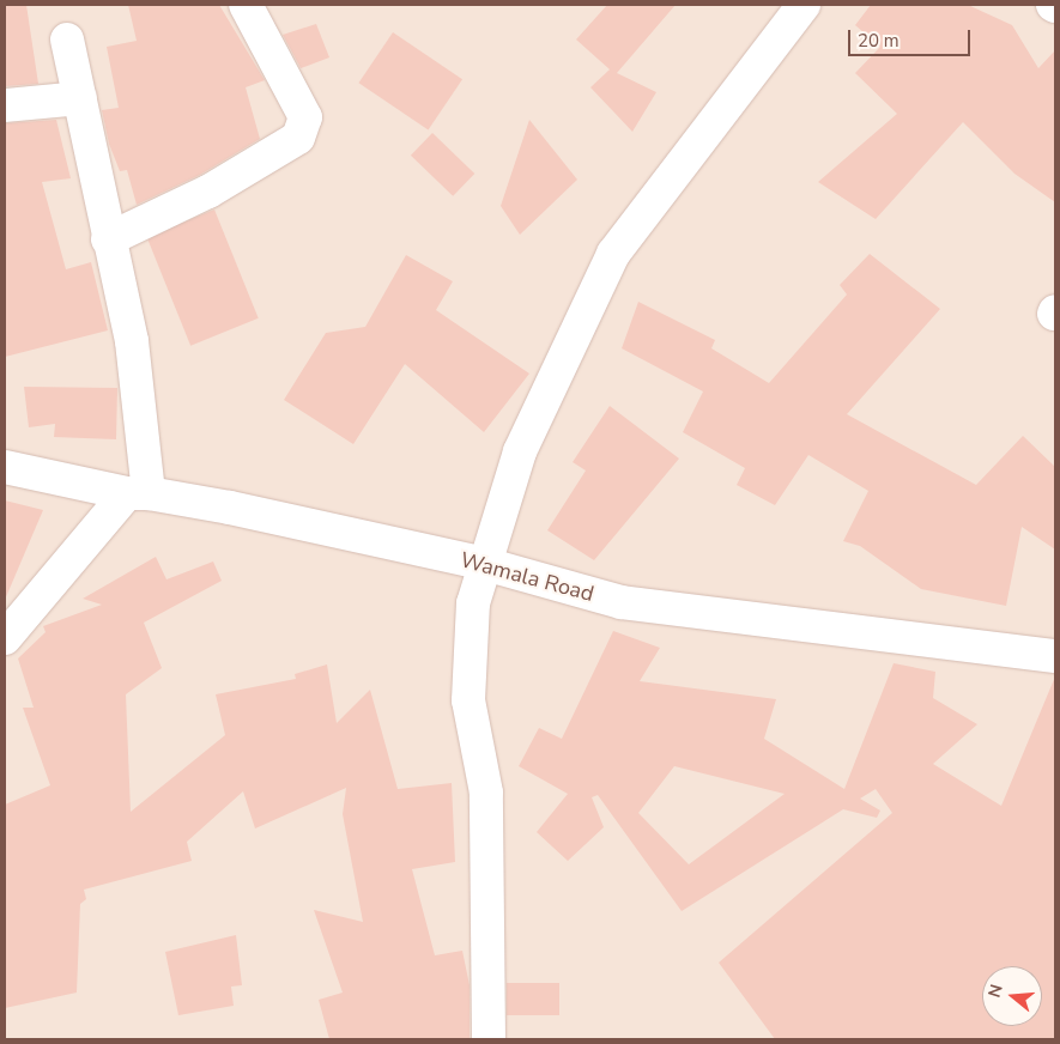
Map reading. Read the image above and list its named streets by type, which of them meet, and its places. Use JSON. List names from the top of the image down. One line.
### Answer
{"streets":{"street":["Wamala Road"]},"scale_bar":"20 m","north":"left"}
